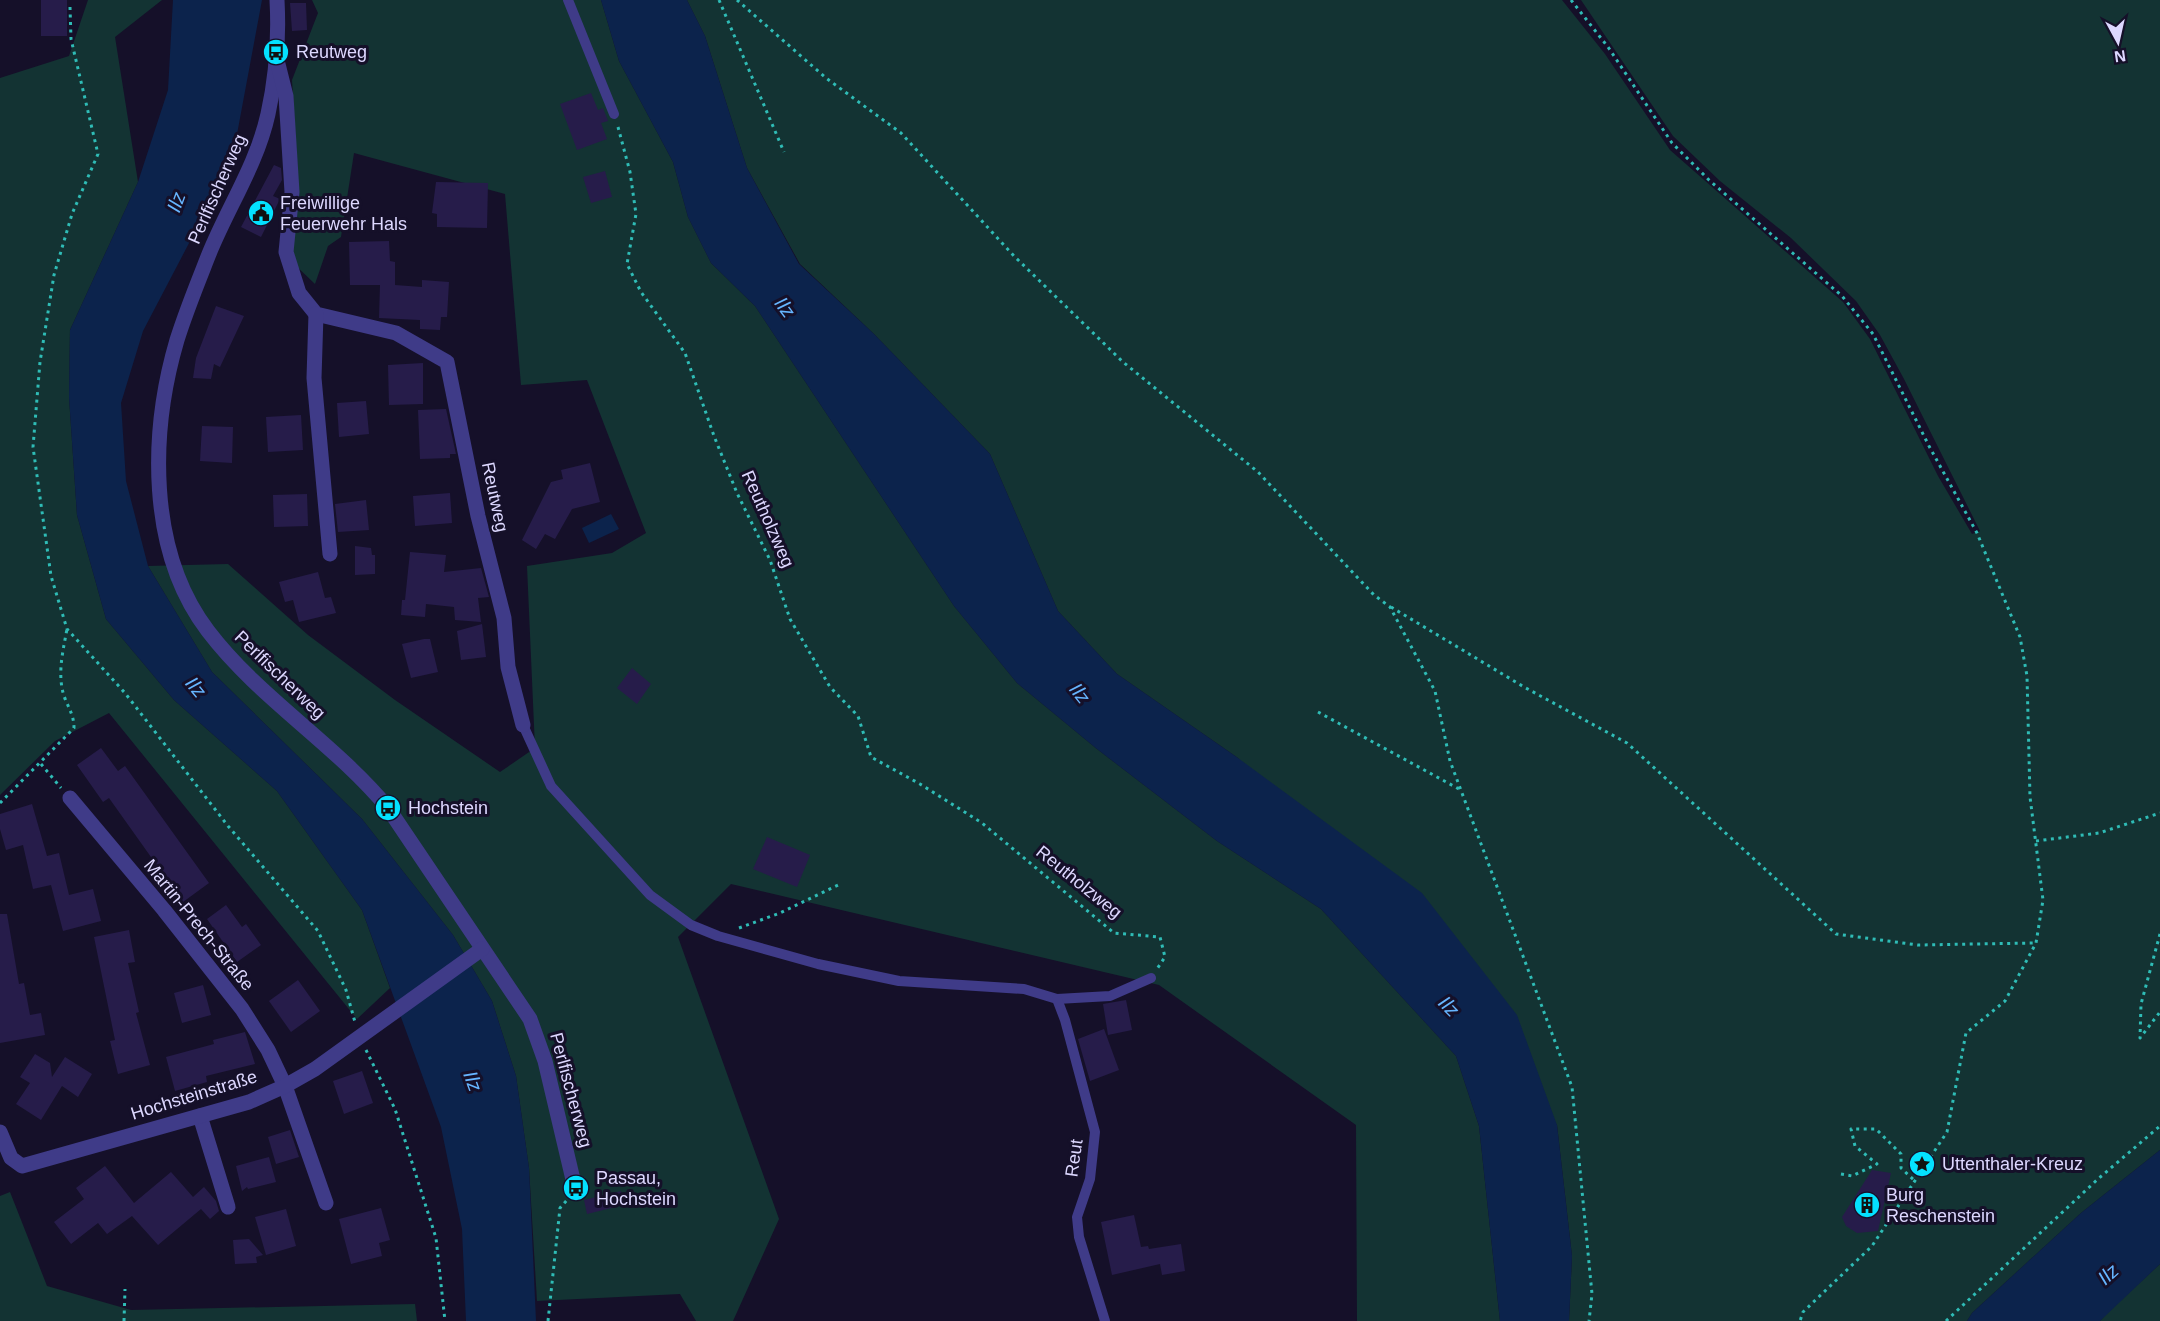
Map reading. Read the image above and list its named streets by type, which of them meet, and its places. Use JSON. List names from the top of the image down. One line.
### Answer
{"streets":{"street":["Perlfischerweg","Reutweg","Martin-Prech-Straße","Hochsteinstraße"],"lane":["Reut"],"path":["Reutholzweg"]},"crossings":[["Perlfischerweg","Hochsteinstraße"],["Martin-Prech-Straße","Hochsteinstraße"]],"water":["Ilz"],"places":{"bus stop":["Reutweg","Hochstein","Passau, Hochstein"],"public building":["Freiwillige Feuerwehr Hals"],"place":["Uttenthaler-Kreuz"],"building":["Burg Reschenstein"]},"north":"bottom"}
